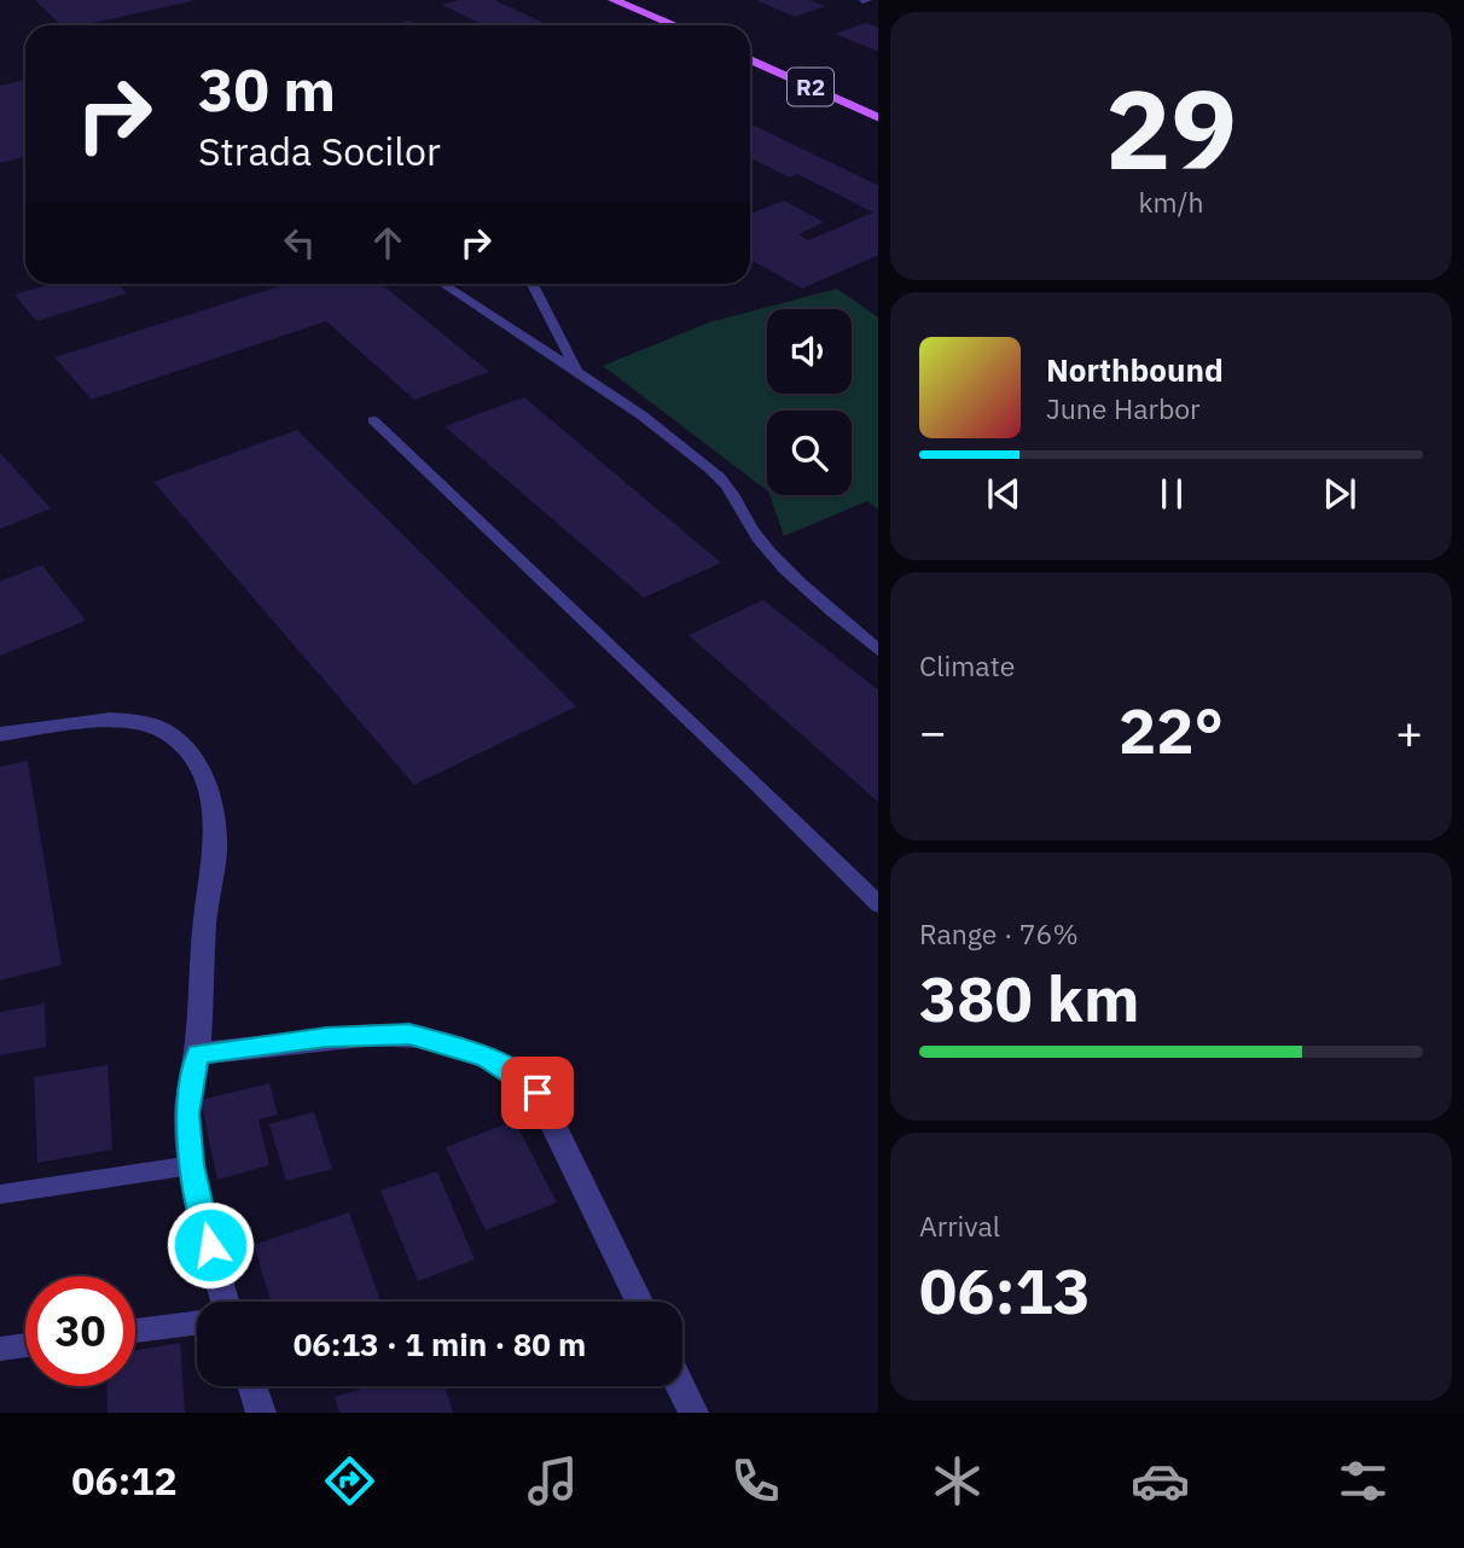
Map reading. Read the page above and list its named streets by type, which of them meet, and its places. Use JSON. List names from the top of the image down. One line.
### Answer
{"streets":{"main road":["R2"]},"page":{"tile":[["29","km/h"],"Climate",["Range · 76%","380 km"],["Arrival","06:13"]],"turn":["30 m","Strada Socilor"],"song":["Northbound","June Harbor"],"heat":["−","22°","+"],"limit":"30","trip":"06:13 · 1 min · 80 m","tabs":"06:12"}}
